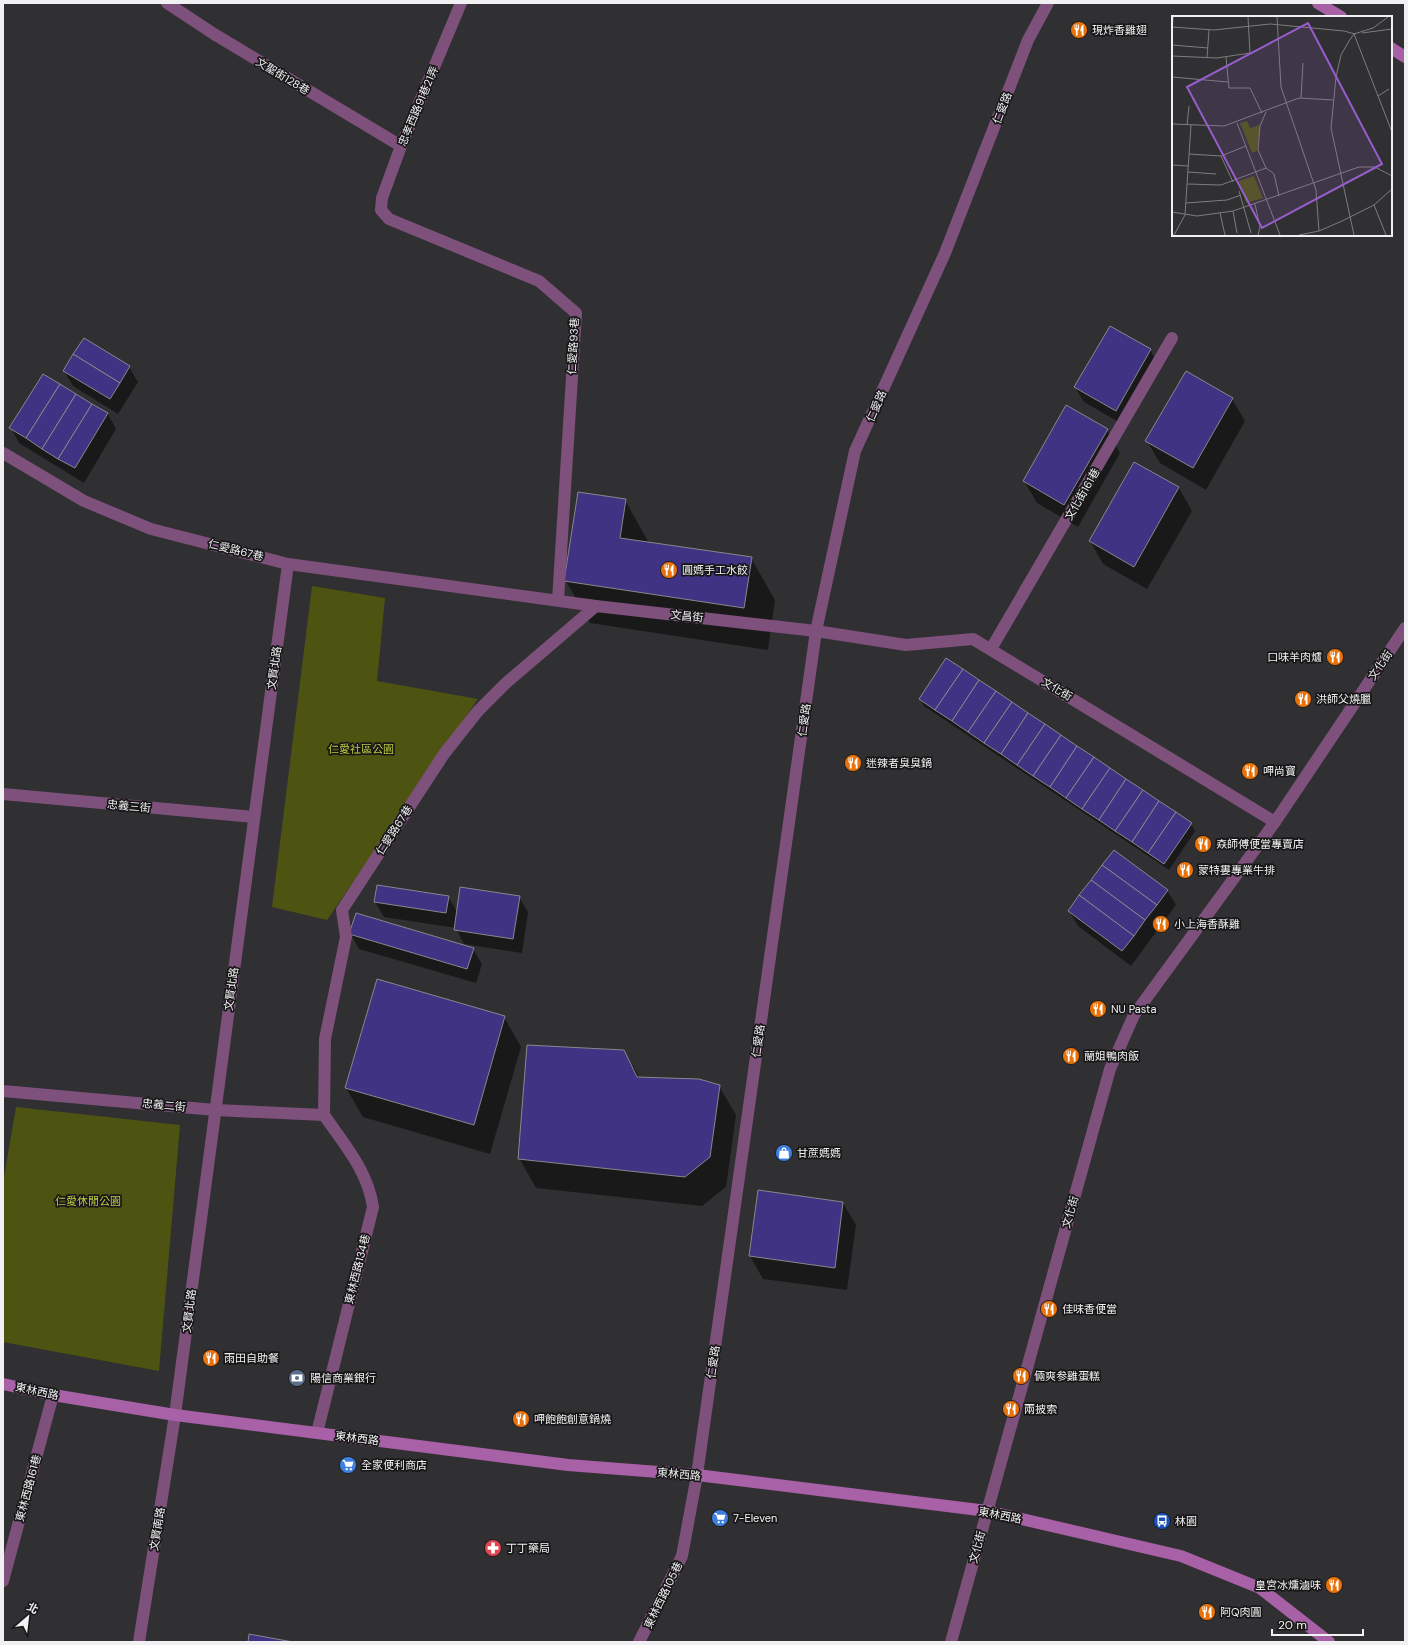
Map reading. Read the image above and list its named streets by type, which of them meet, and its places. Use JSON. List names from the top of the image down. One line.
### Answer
{"streets":{"street":["文聖街128巷","忠孝西路91巷21弄","仁愛路","仁愛路93巷","文化街161巷","仁愛路67巷","文昌街","文化街","文賢北路","忠義三街","忠義二街","東林西路134巷","東林西路","東林西路161巷","文賢南路","東林西路105巷"]},"crossings":[["文聖街128巷","忠孝西路91巷21弄"],["忠孝西路91巷21弄","仁愛路93巷"],["仁愛路","文昌街"],["仁愛路","文化街"],["仁愛路","東林西路"],["仁愛路","東林西路105巷"],["仁愛路93巷","仁愛路67巷"],["仁愛路93巷","文昌街"],["文化街161巷","文化街"],["仁愛路67巷","文昌街"],["仁愛路67巷","文賢北路"],["仁愛路67巷","忠義二街"],["仁愛路67巷","東林西路134巷"],["文昌街","文化街"],["文化街","東林西路"],["文賢北路","忠義三街"],["文賢北路","忠義二街"],["文賢北路","東林西路"],["文賢北路","文賢南路"],["忠義二街","東林西路134巷"],["東林西路134巷","東林西路"],["東林西路","東林西路161巷"],["東林西路","文賢南路"],["東林西路","東林西路105巷"]],"parks":["仁愛社區公園","仁愛休閒公園"],"places":{"restaurant":["現炸香雞翅","圓媽手工水餃","口味羊肉爐","洪師父燒臘","迷辣者臭臭鍋","呷尚寶","𡘙師傅便當專賣店","蒙特婁專業牛排","小上海香酥雞","NU Pasta","蘭姐鴨肉飯","佳味香便當","雨田自助餐","倆爽参雞蛋糕","兩披索","呷飽飽創意鍋燒","皇宮冰燻滷味","阿Q肉圓"],"shop":["甘蔗媽媽"],"bank":["陽信商業銀行"],"supermarket":["全家便利商店","7-Eleven"],"bus stop":["林園"],"pharmacy":["丁丁藥局"]},"scale_bar":"20 m","north":"top right"}
